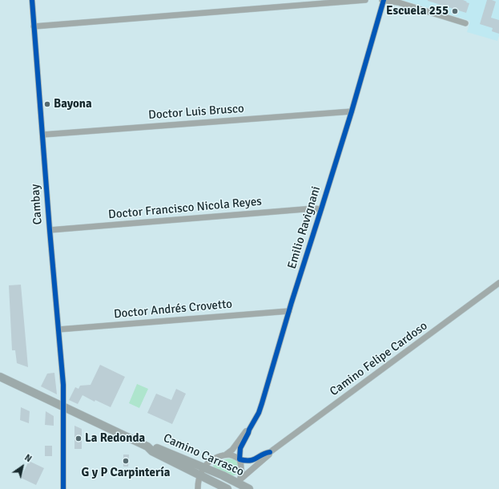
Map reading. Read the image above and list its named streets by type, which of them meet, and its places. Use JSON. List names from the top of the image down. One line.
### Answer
{"streets":{"main road":["Camino Carrasco"],"street":["Doctor Luis Brusco","Cambay","Doctor Francisco Nicola Reyes","Emilio Ravignani","Doctor Andrés Crovetto","Camino Felipe Cardoso"]},"crossings":[["Doctor Luis Brusco","Cambay"],["Doctor Luis Brusco","Emilio Ravignani"],["Cambay","Doctor Francisco Nicola Reyes"],["Cambay","Doctor Andrés Crovetto"],["Cambay","Camino Carrasco"],["Doctor Francisco Nicola Reyes","Emilio Ravignani"],["Emilio Ravignani","Doctor Andrés Crovetto"],["Emilio Ravignani","Camino Felipe Cardoso"],["Emilio Ravignani","Camino Carrasco"],["Camino Felipe Cardoso","Camino Carrasco"]],"places":["Escuela 255","Bayona","La Redonda","G y P Carpintería"],"north":"top right"}
